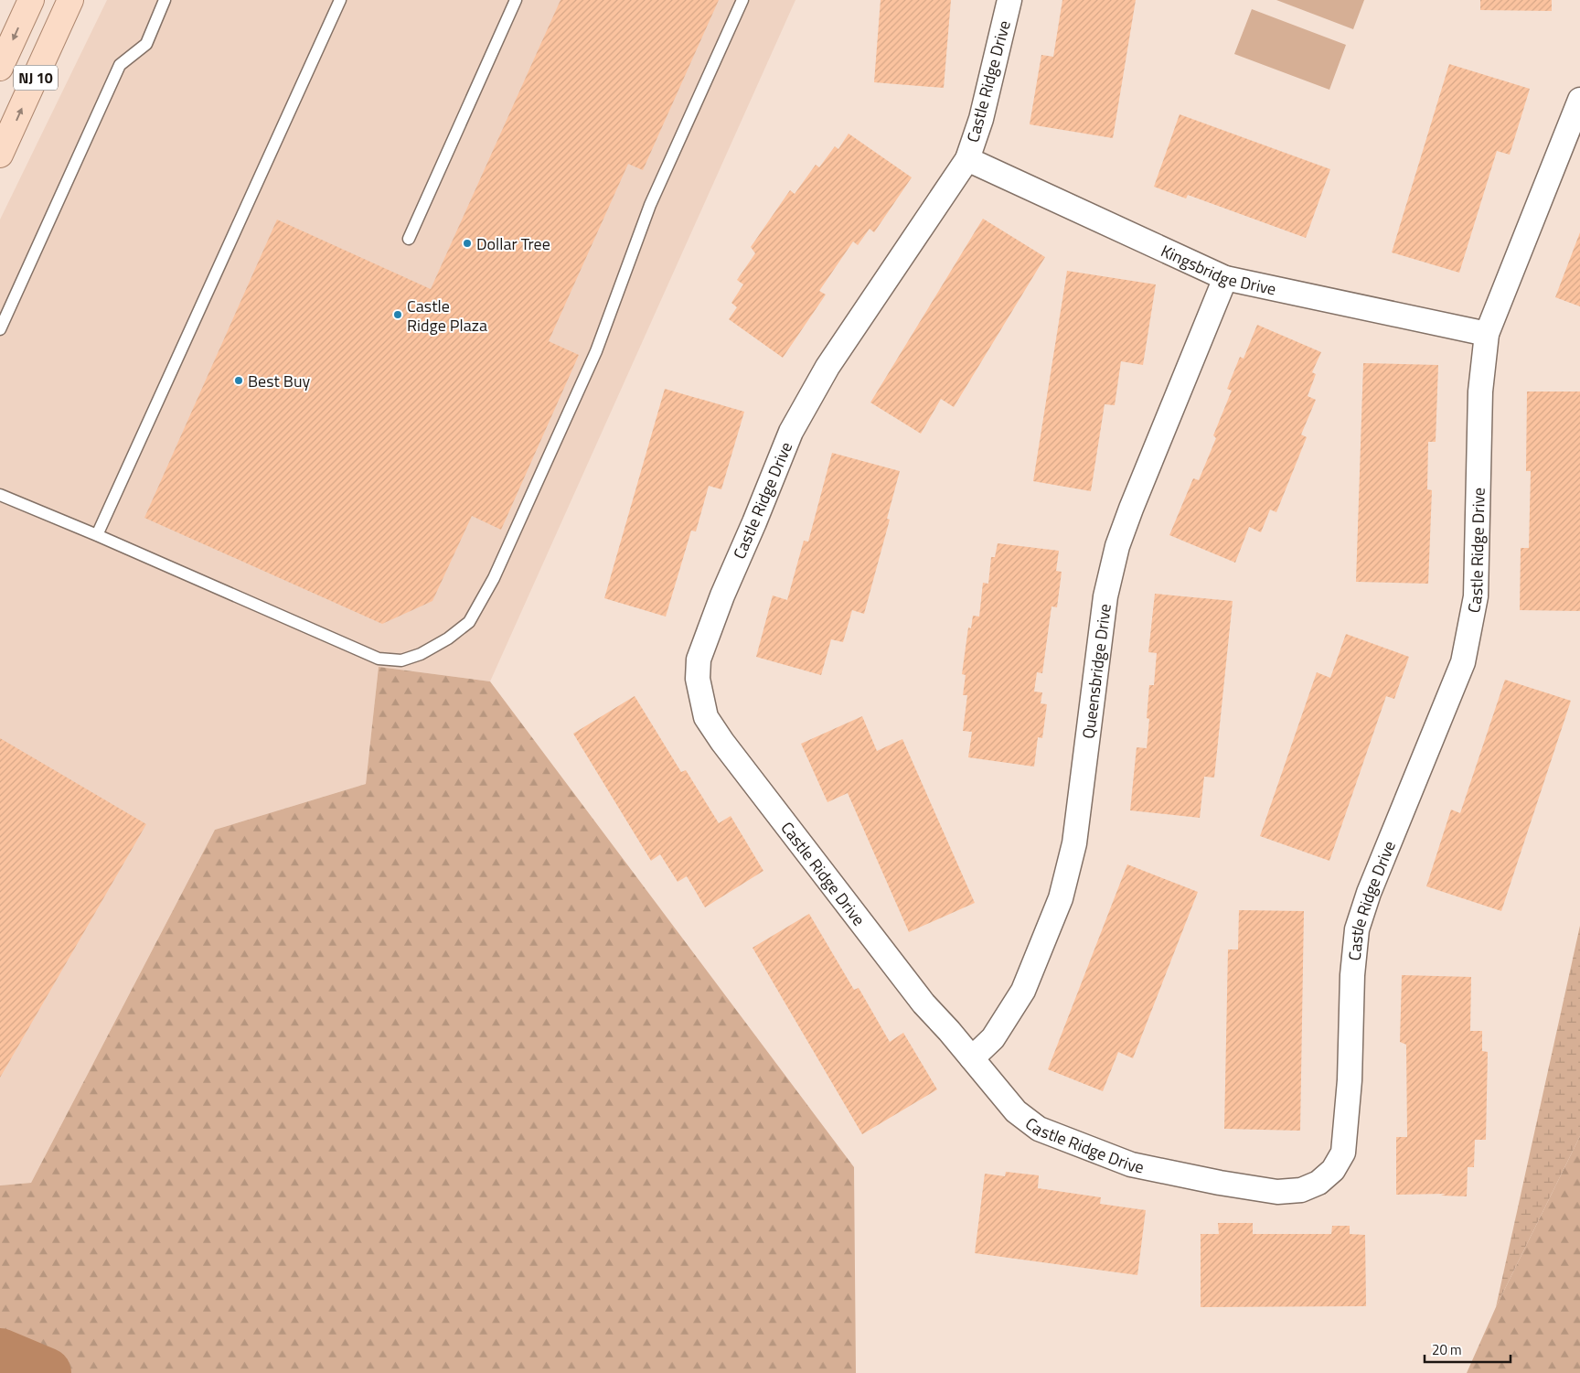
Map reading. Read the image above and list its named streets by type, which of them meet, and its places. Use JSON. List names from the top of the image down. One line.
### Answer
{"streets":{"main road":["NJ 10"],"street":["Castle Ridge Drive","Kingsbridge Drive","Queensbridge Drive"]},"crossings":[["Castle Ridge Drive","Kingsbridge Drive"],["Castle Ridge Drive","Queensbridge Drive"],["Kingsbridge Drive","Queensbridge Drive"]],"places":["Dollar Tree","Castle Ridge Plaza","Best Buy"],"scale_bar":"20 m"}
